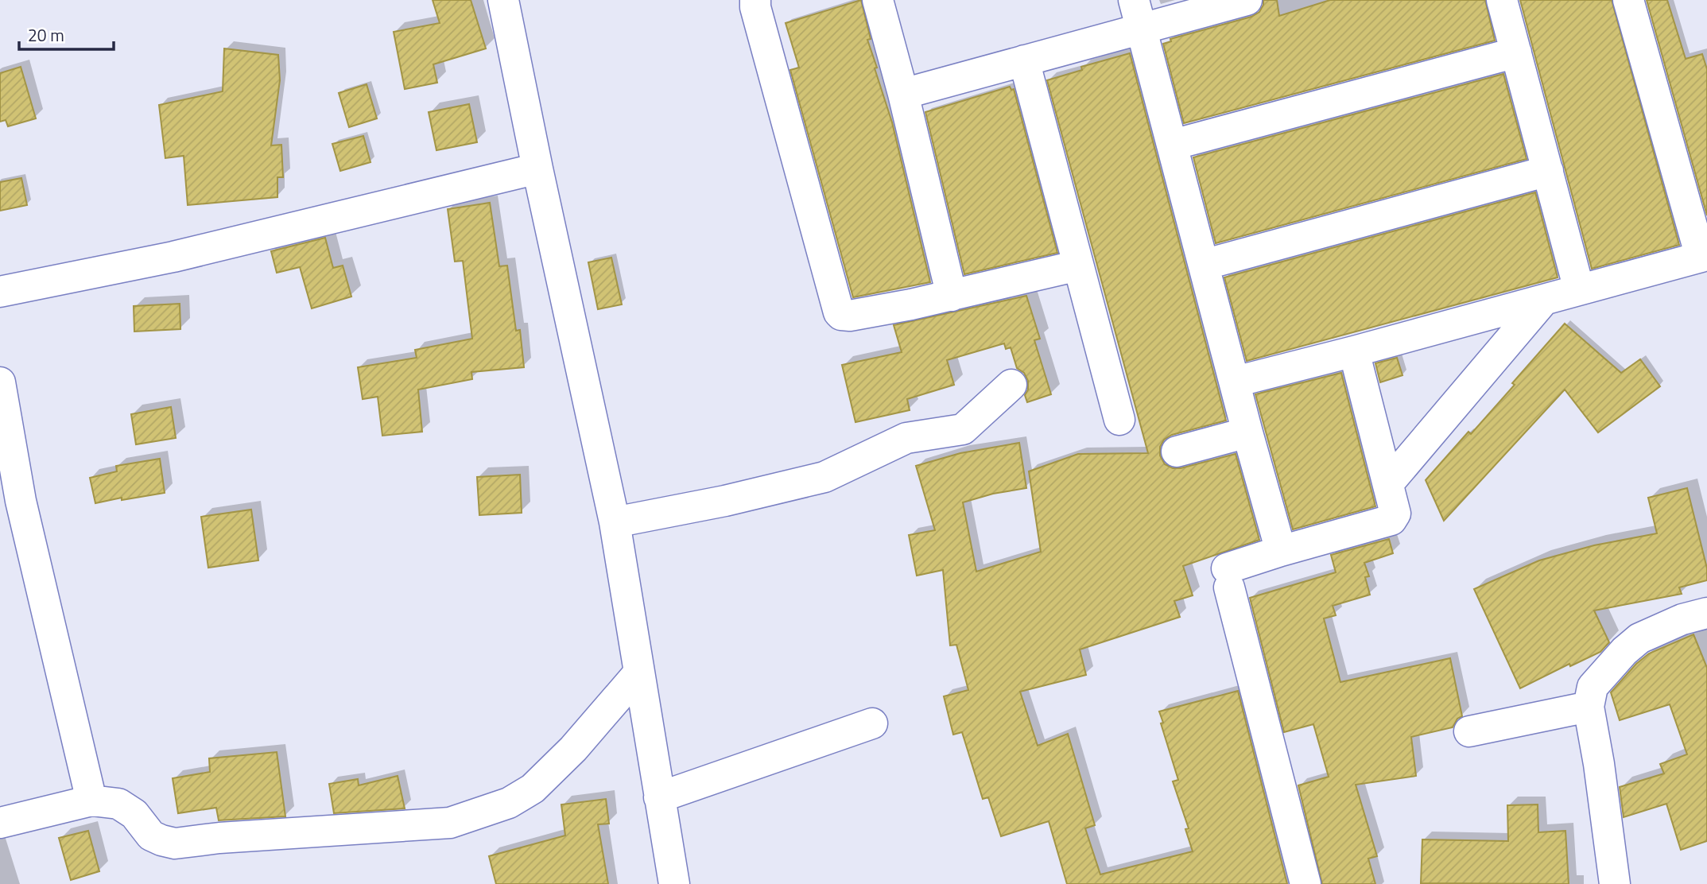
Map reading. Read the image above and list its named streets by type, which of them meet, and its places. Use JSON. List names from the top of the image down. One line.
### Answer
{"scale_bar":"20 m"}
